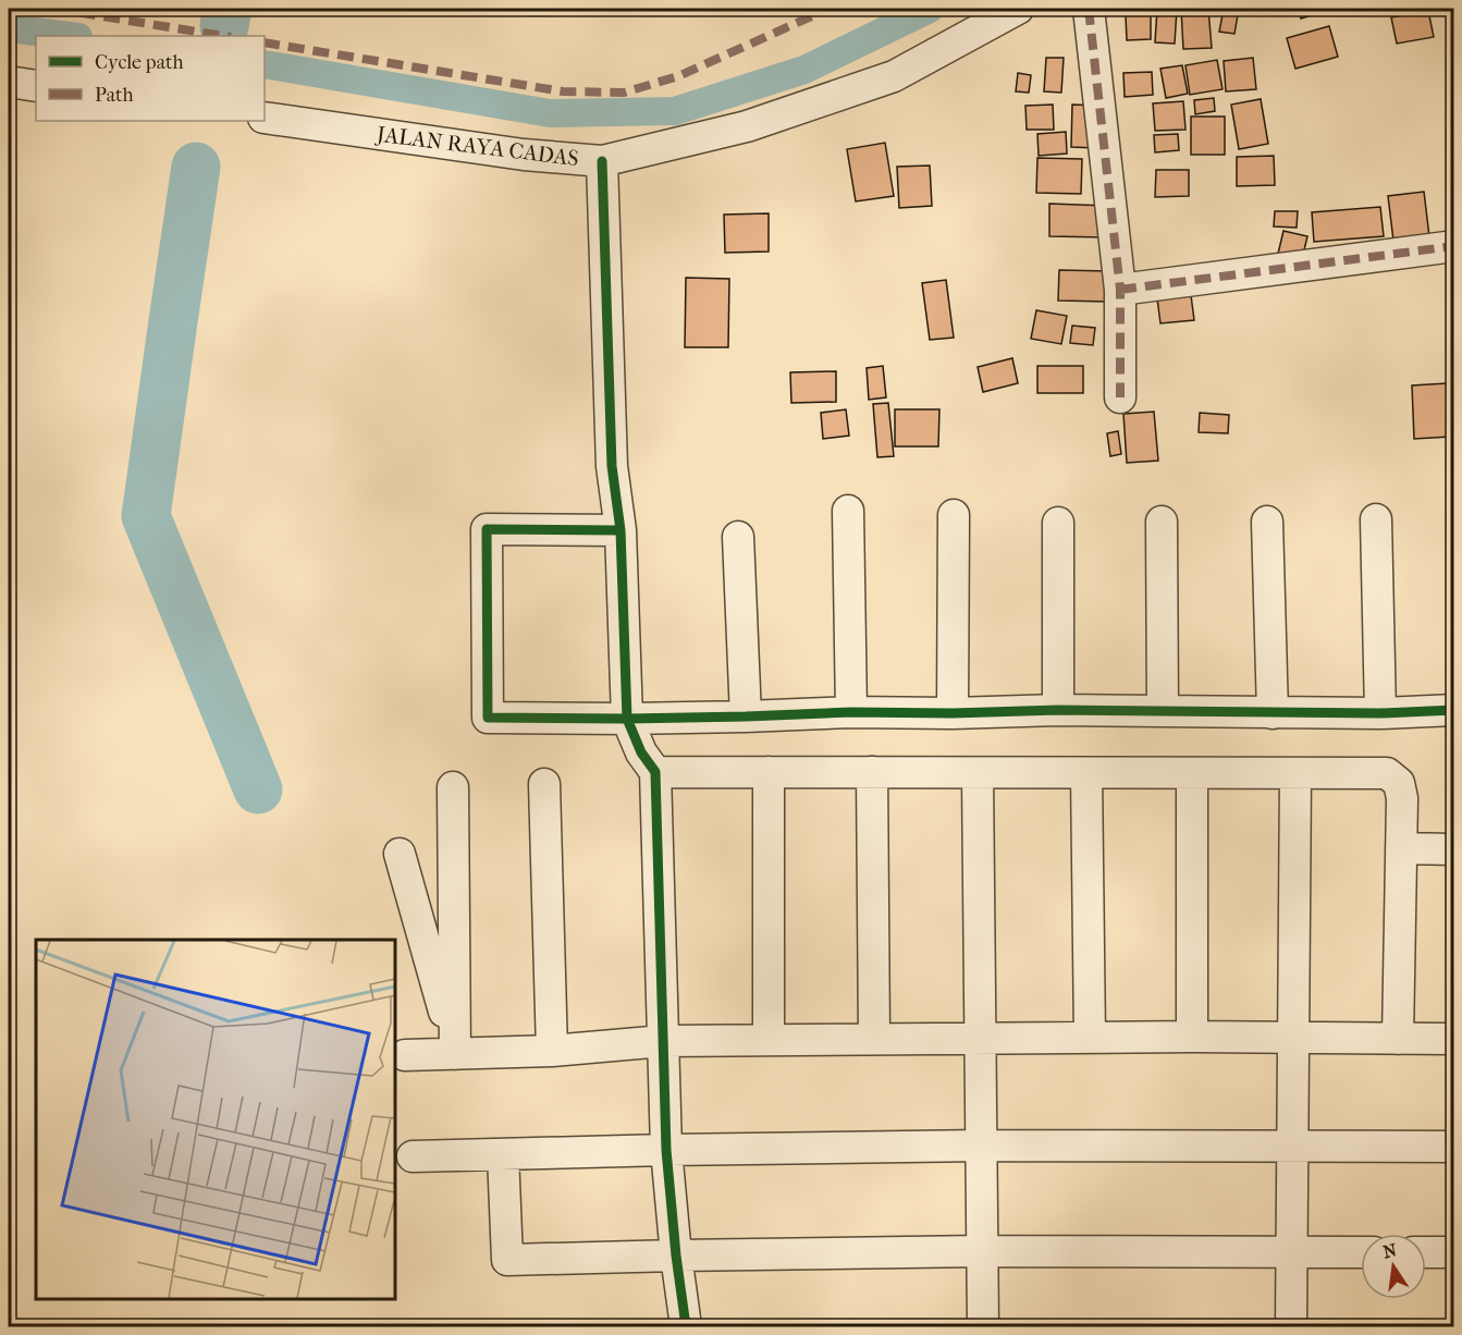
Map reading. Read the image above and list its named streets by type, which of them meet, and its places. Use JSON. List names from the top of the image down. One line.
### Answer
{"streets":{"street":["JALAN RAYA CADAS"]},"legend":["Cycle path","Path"],"north":"top"}
